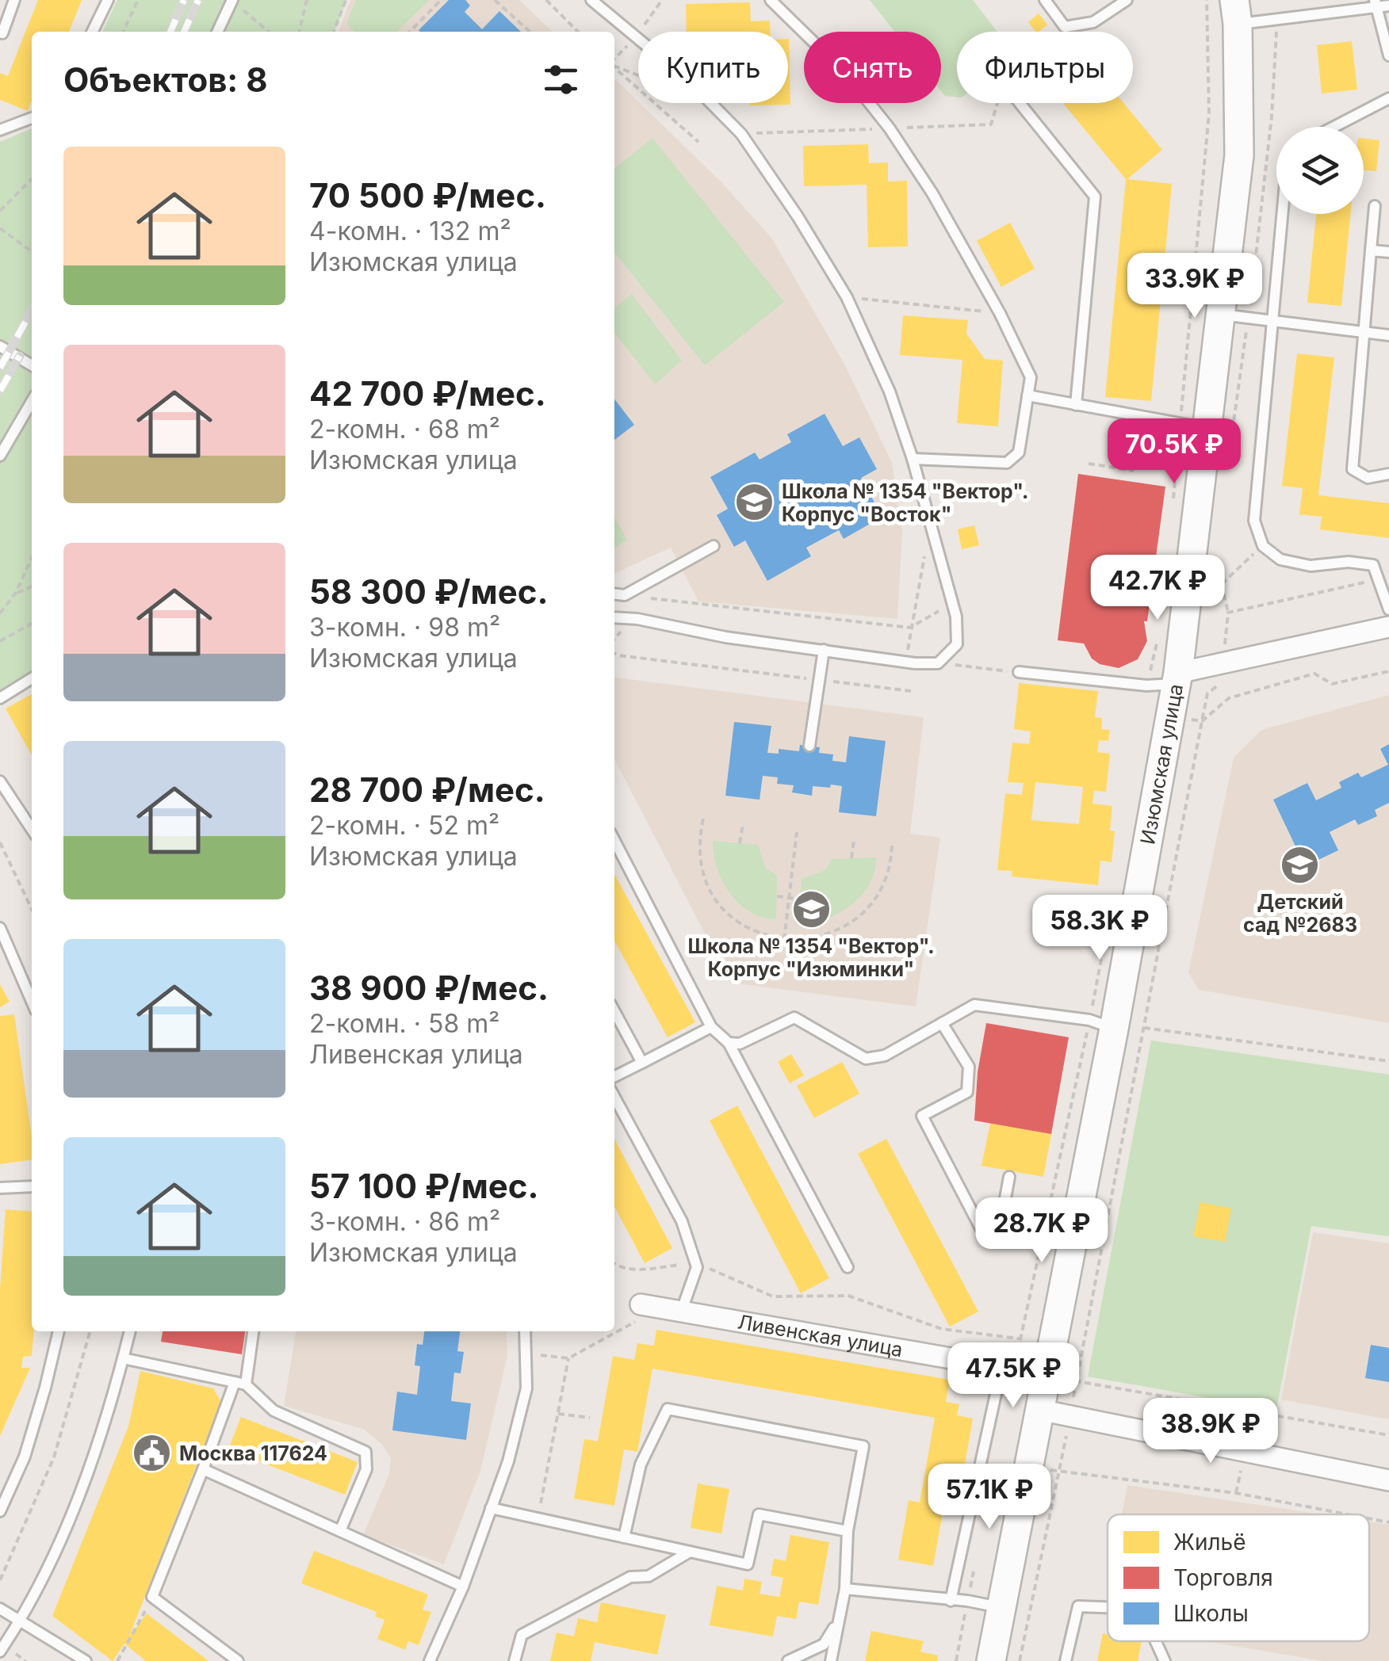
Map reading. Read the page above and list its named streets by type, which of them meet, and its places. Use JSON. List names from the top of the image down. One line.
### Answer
{"streets":{"street":["Изюмская улица","Ливенская улица"]},"crossings":[["Изюмская улица","Ливенская улица"]],"places":{"school or university":["Школа № 1354 \"Вектор\". Корпус \"Восток\"","Детский сад №2683","Школа № 1354 \"Вектор\". Корпус \"Изюминки\""],"public building":["Москва 117624"]},"legend":["Жильё","Торговля","Школы"],"page":{"chip":["Купить","Снять","Фильтры"],"heading":"Объектов: 8","list":[{"name":"70 500 ₽/мес.","note":"4-комн. · 132 m² · Изюмская улица"},{"name":"42 700 ₽/мес.","note":"2-комн. · 68 m² · Изюмская улица"},{"name":"58 300 ₽/мес.","note":"3-комн. · 98 m² · Изюмская улица"},{"name":"28 700 ₽/мес.","note":"2-комн. · 52 m² · Изюмская улица"},{"name":"38 900 ₽/мес.","note":"2-комн. · 58 m² · Ливенская улица"},{"name":"57 100 ₽/мес.","note":"3-комн. · 86 m² · Изюмская улица"}],"price":["33.9K ₽","70.5K ₽","42.7K ₽","58.3K ₽","28.7K ₽","47.5K ₽","38.9K ₽","57.1K ₽"]}}
